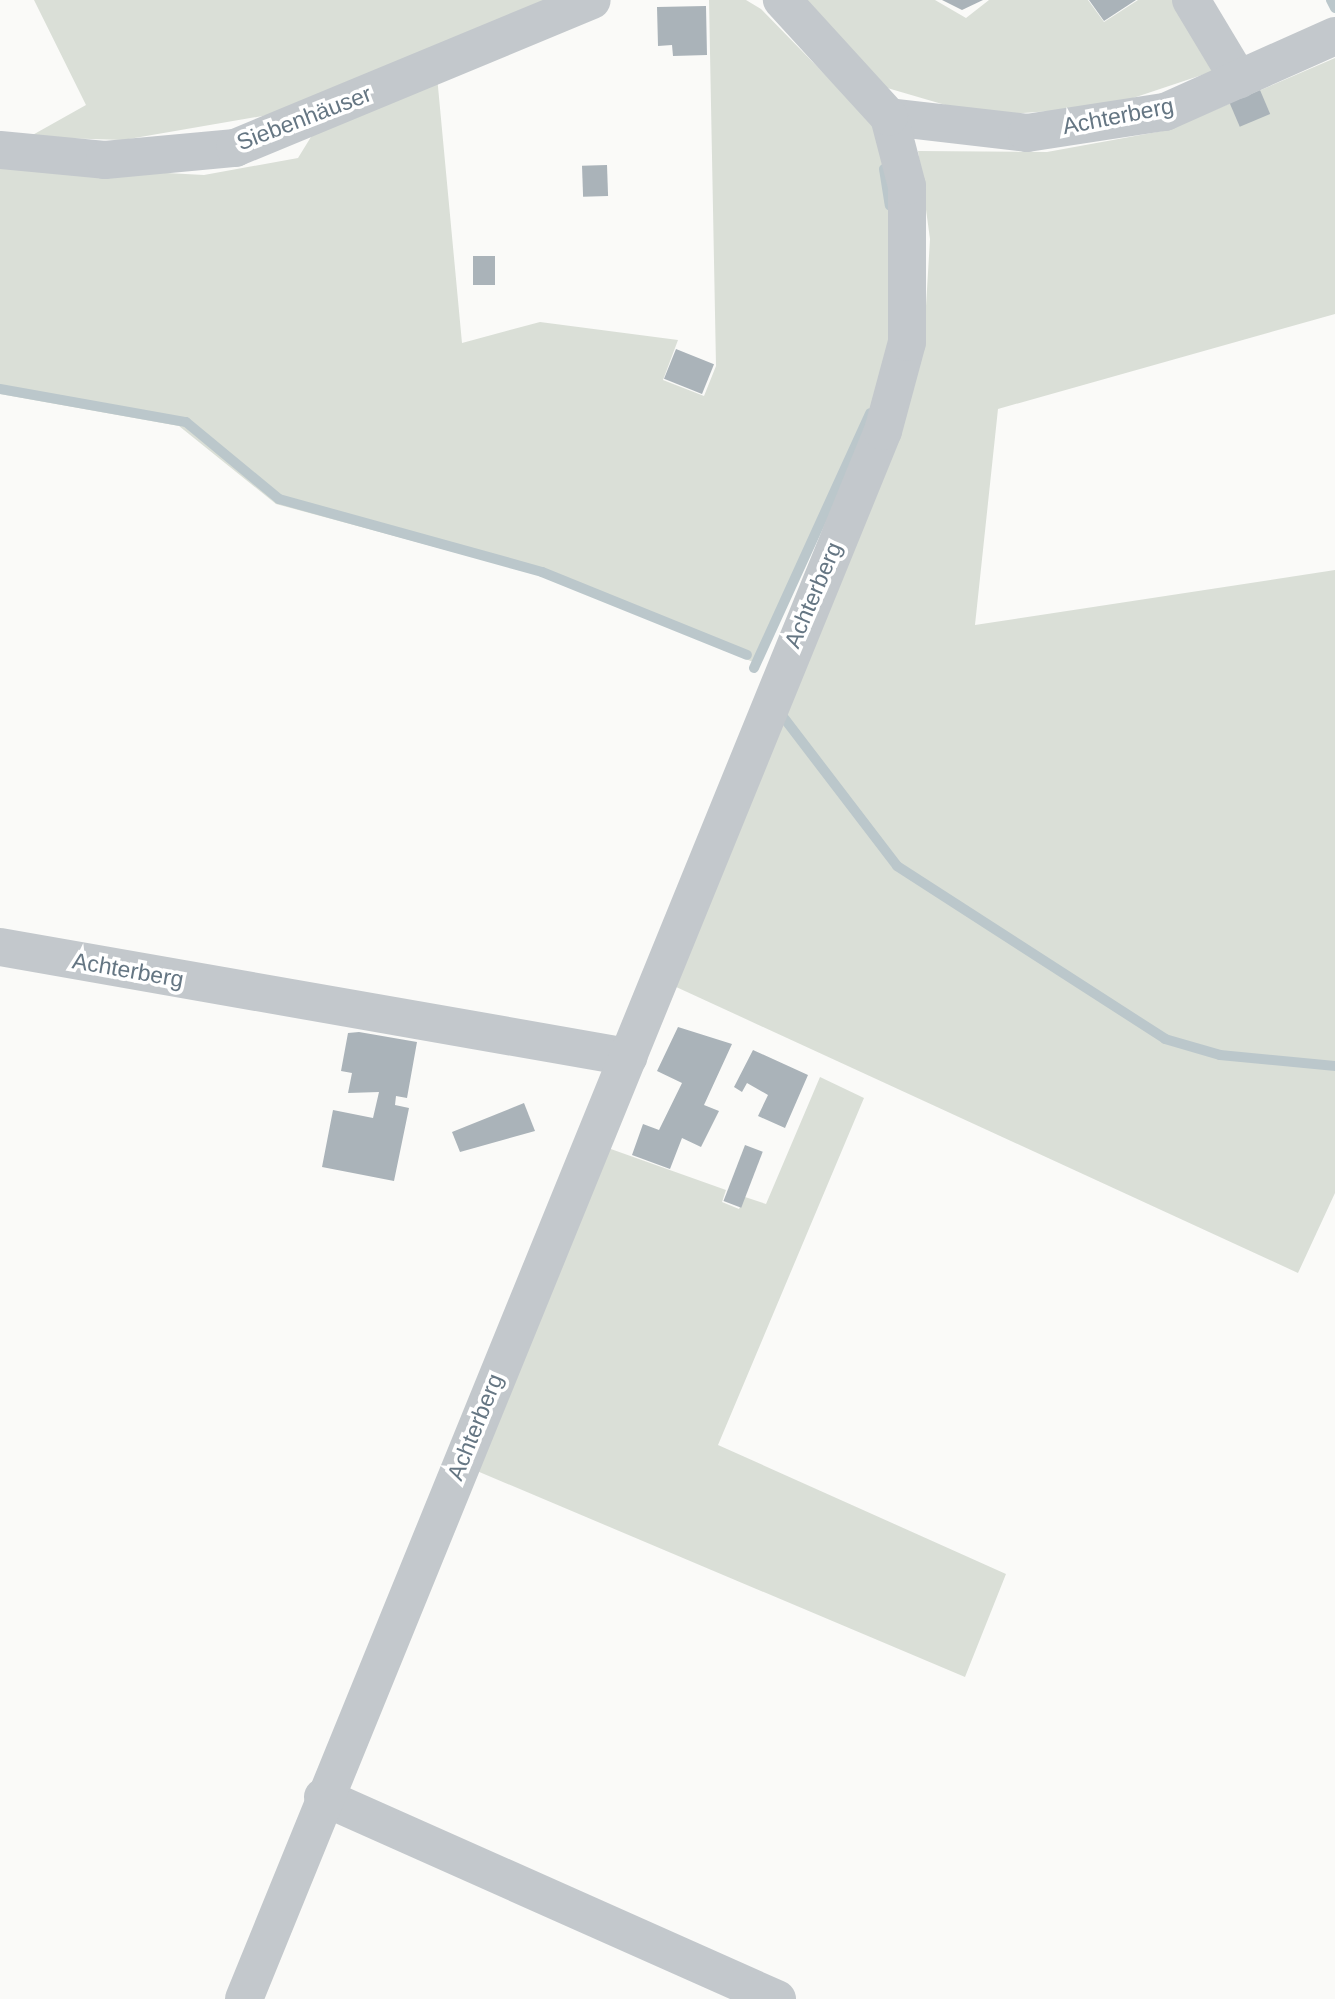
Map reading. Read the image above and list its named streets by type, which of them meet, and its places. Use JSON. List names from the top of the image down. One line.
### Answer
{"streets":{"street":["Achterberg","Siebenhäuser"]}}
